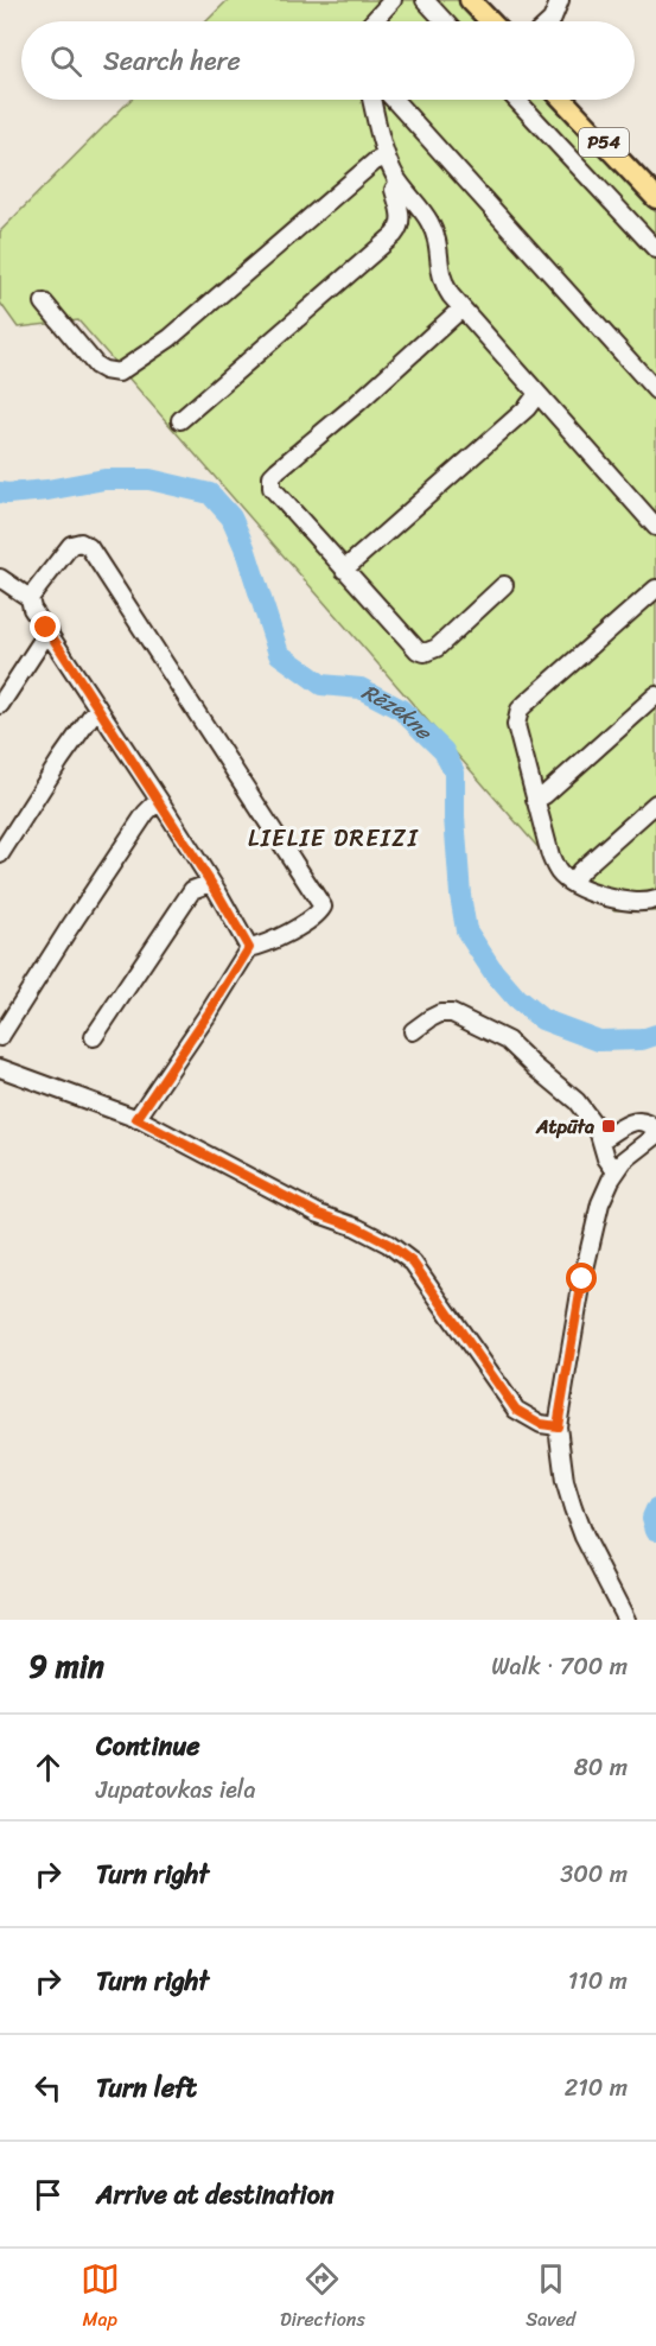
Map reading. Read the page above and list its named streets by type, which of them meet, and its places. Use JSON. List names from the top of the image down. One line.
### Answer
{"streets":{"main road":["P54"]},"districts":["LIELIE DREIZI"],"water":["Rēzekne"],"places":{"transit":["Atpūta"]},"page":{"search":"Search here","heading":["9 min","Walk · 700 m"],"list":[["Continue","Jupatovkas iela","80 m"],["Turn right","300 m"],["Turn right","110 m"],["Turn left","210 m"],"Arrive at destination"],"nav":["Map","Directions","Saved"]}}
